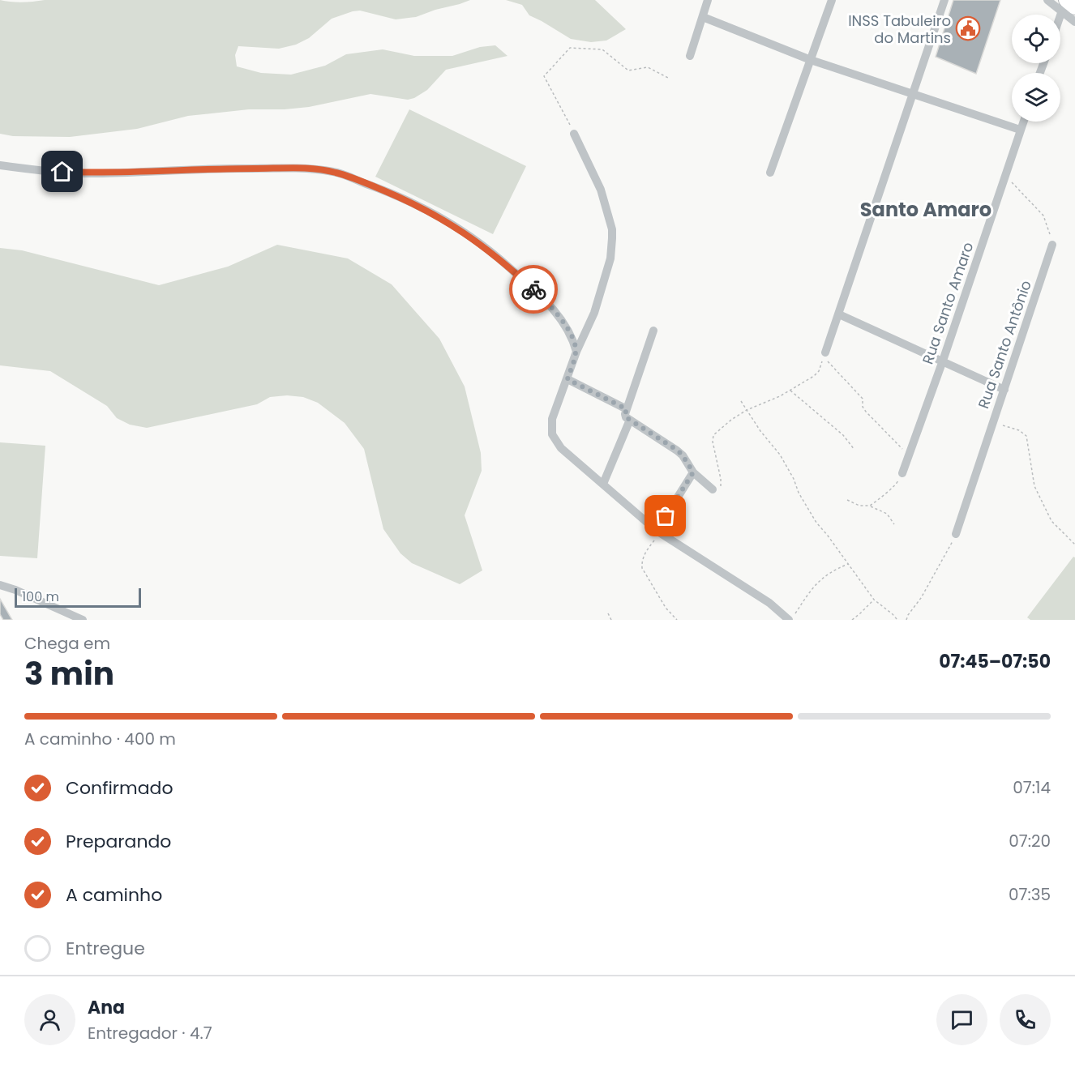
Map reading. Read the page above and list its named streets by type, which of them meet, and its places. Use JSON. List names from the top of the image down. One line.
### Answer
{"streets":{"street":["Rua Santo Amaro","Rua Santo Antônio"]},"districts":["Santo Amaro"],"places":{"public building":["INSS Tabuleiro do Martins"]},"scale_bar":"100 m","page":{"scale":"100 m","heading":["3 min","Chega em","07:45–07:50"],"panel":["Ana","Entregador · 4.7"],"bar":"A caminho · 400 m","list":[["Confirmado","07:14"],["Preparando","07:20"],["A caminho","07:35"],"Entregue"]}}
